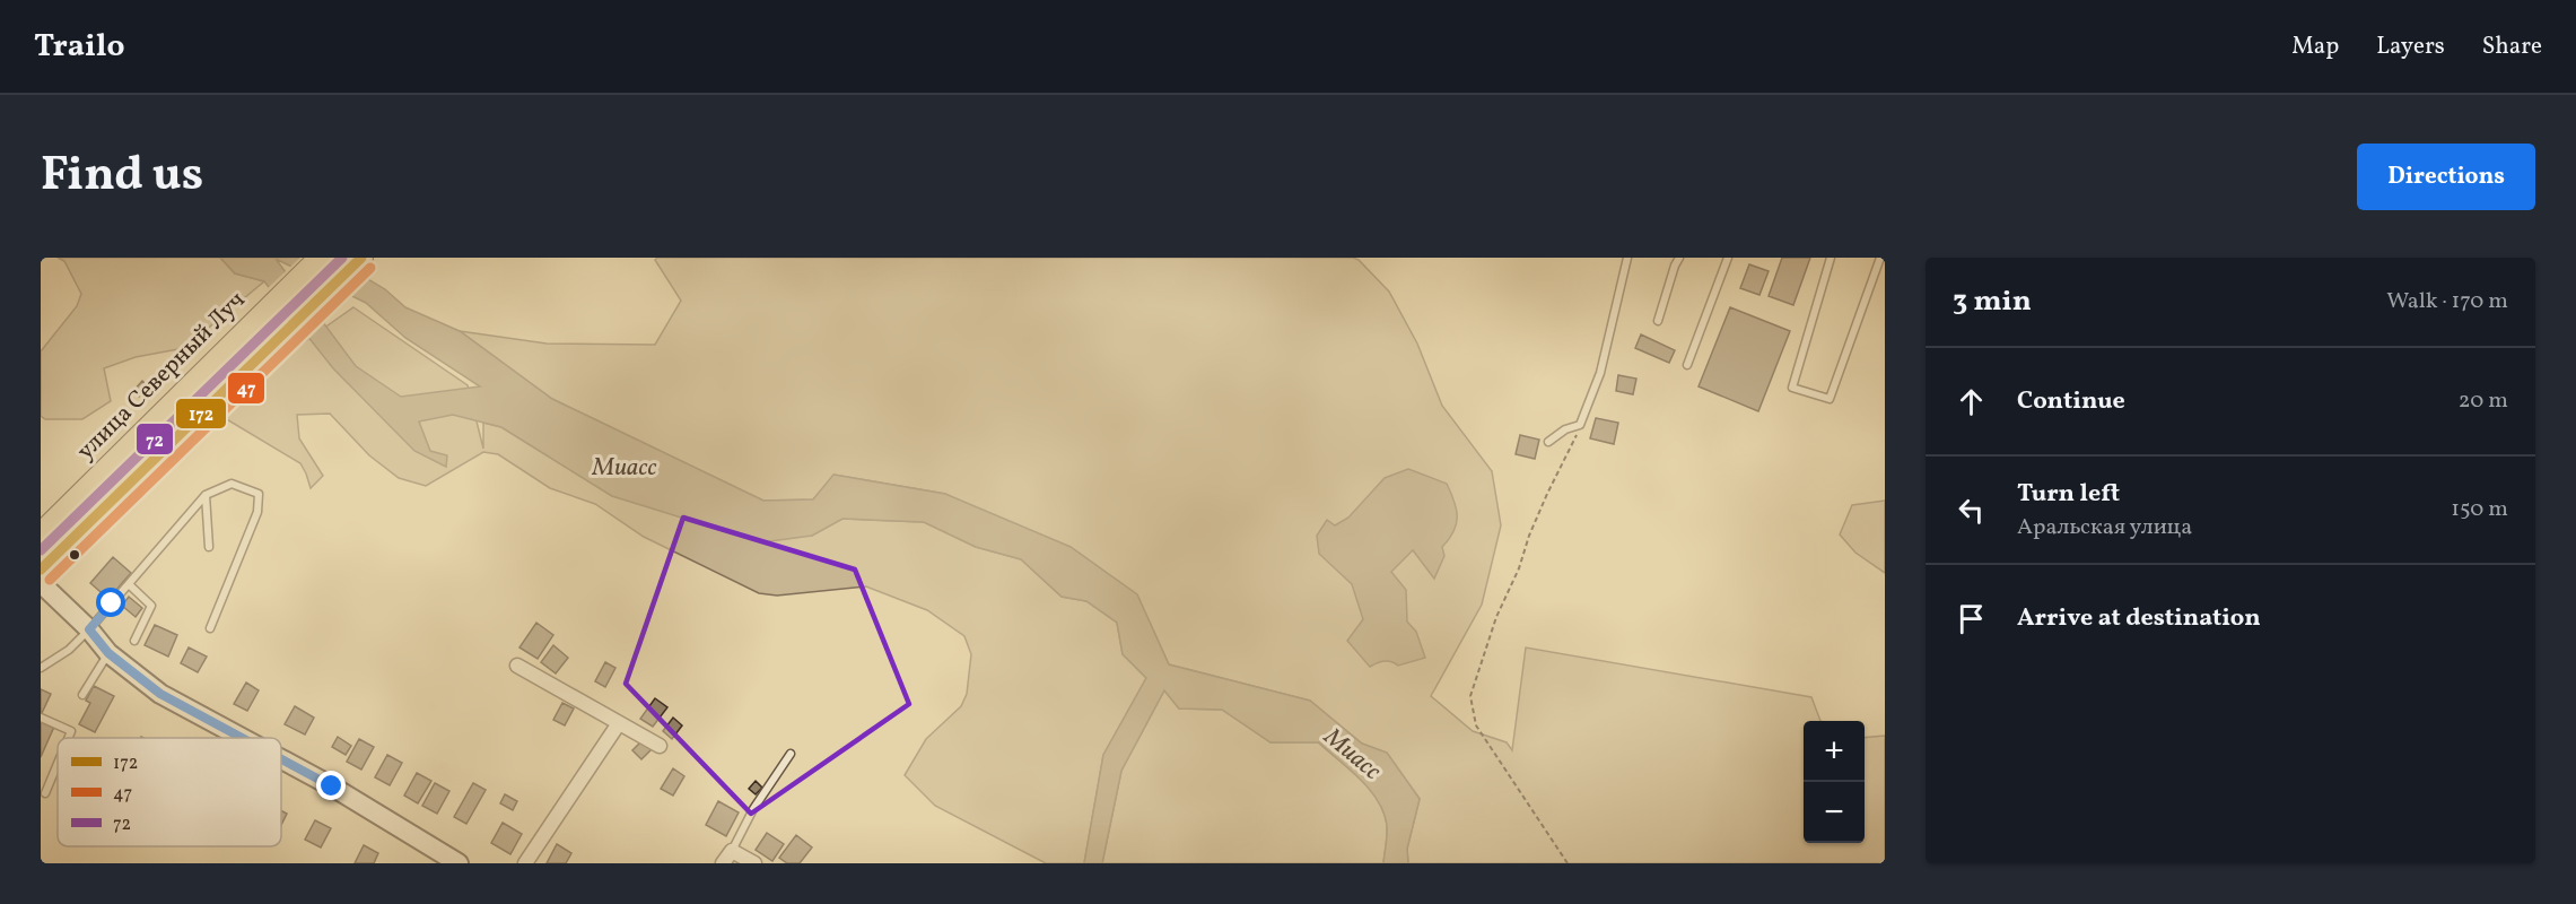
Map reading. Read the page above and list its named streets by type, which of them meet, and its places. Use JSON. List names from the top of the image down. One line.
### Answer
{"streets":{"main road":["улица Северный Луч"]},"water":["Миасс"],"lines":["transit line 172","transit line 72","transit line 47"],"legend":["172","47","72"],"page":{"header":"Trailo","nav":["Map","Layers","Share"],"title":"Find us","buttons":"Directions","heading":["3 min","Walk · 170 m"],"list":[["Continue","20 m"],["Turn left","Аральская улица","150 m"],"Arrive at destination"],"map_buttons":["+","−"]}}
